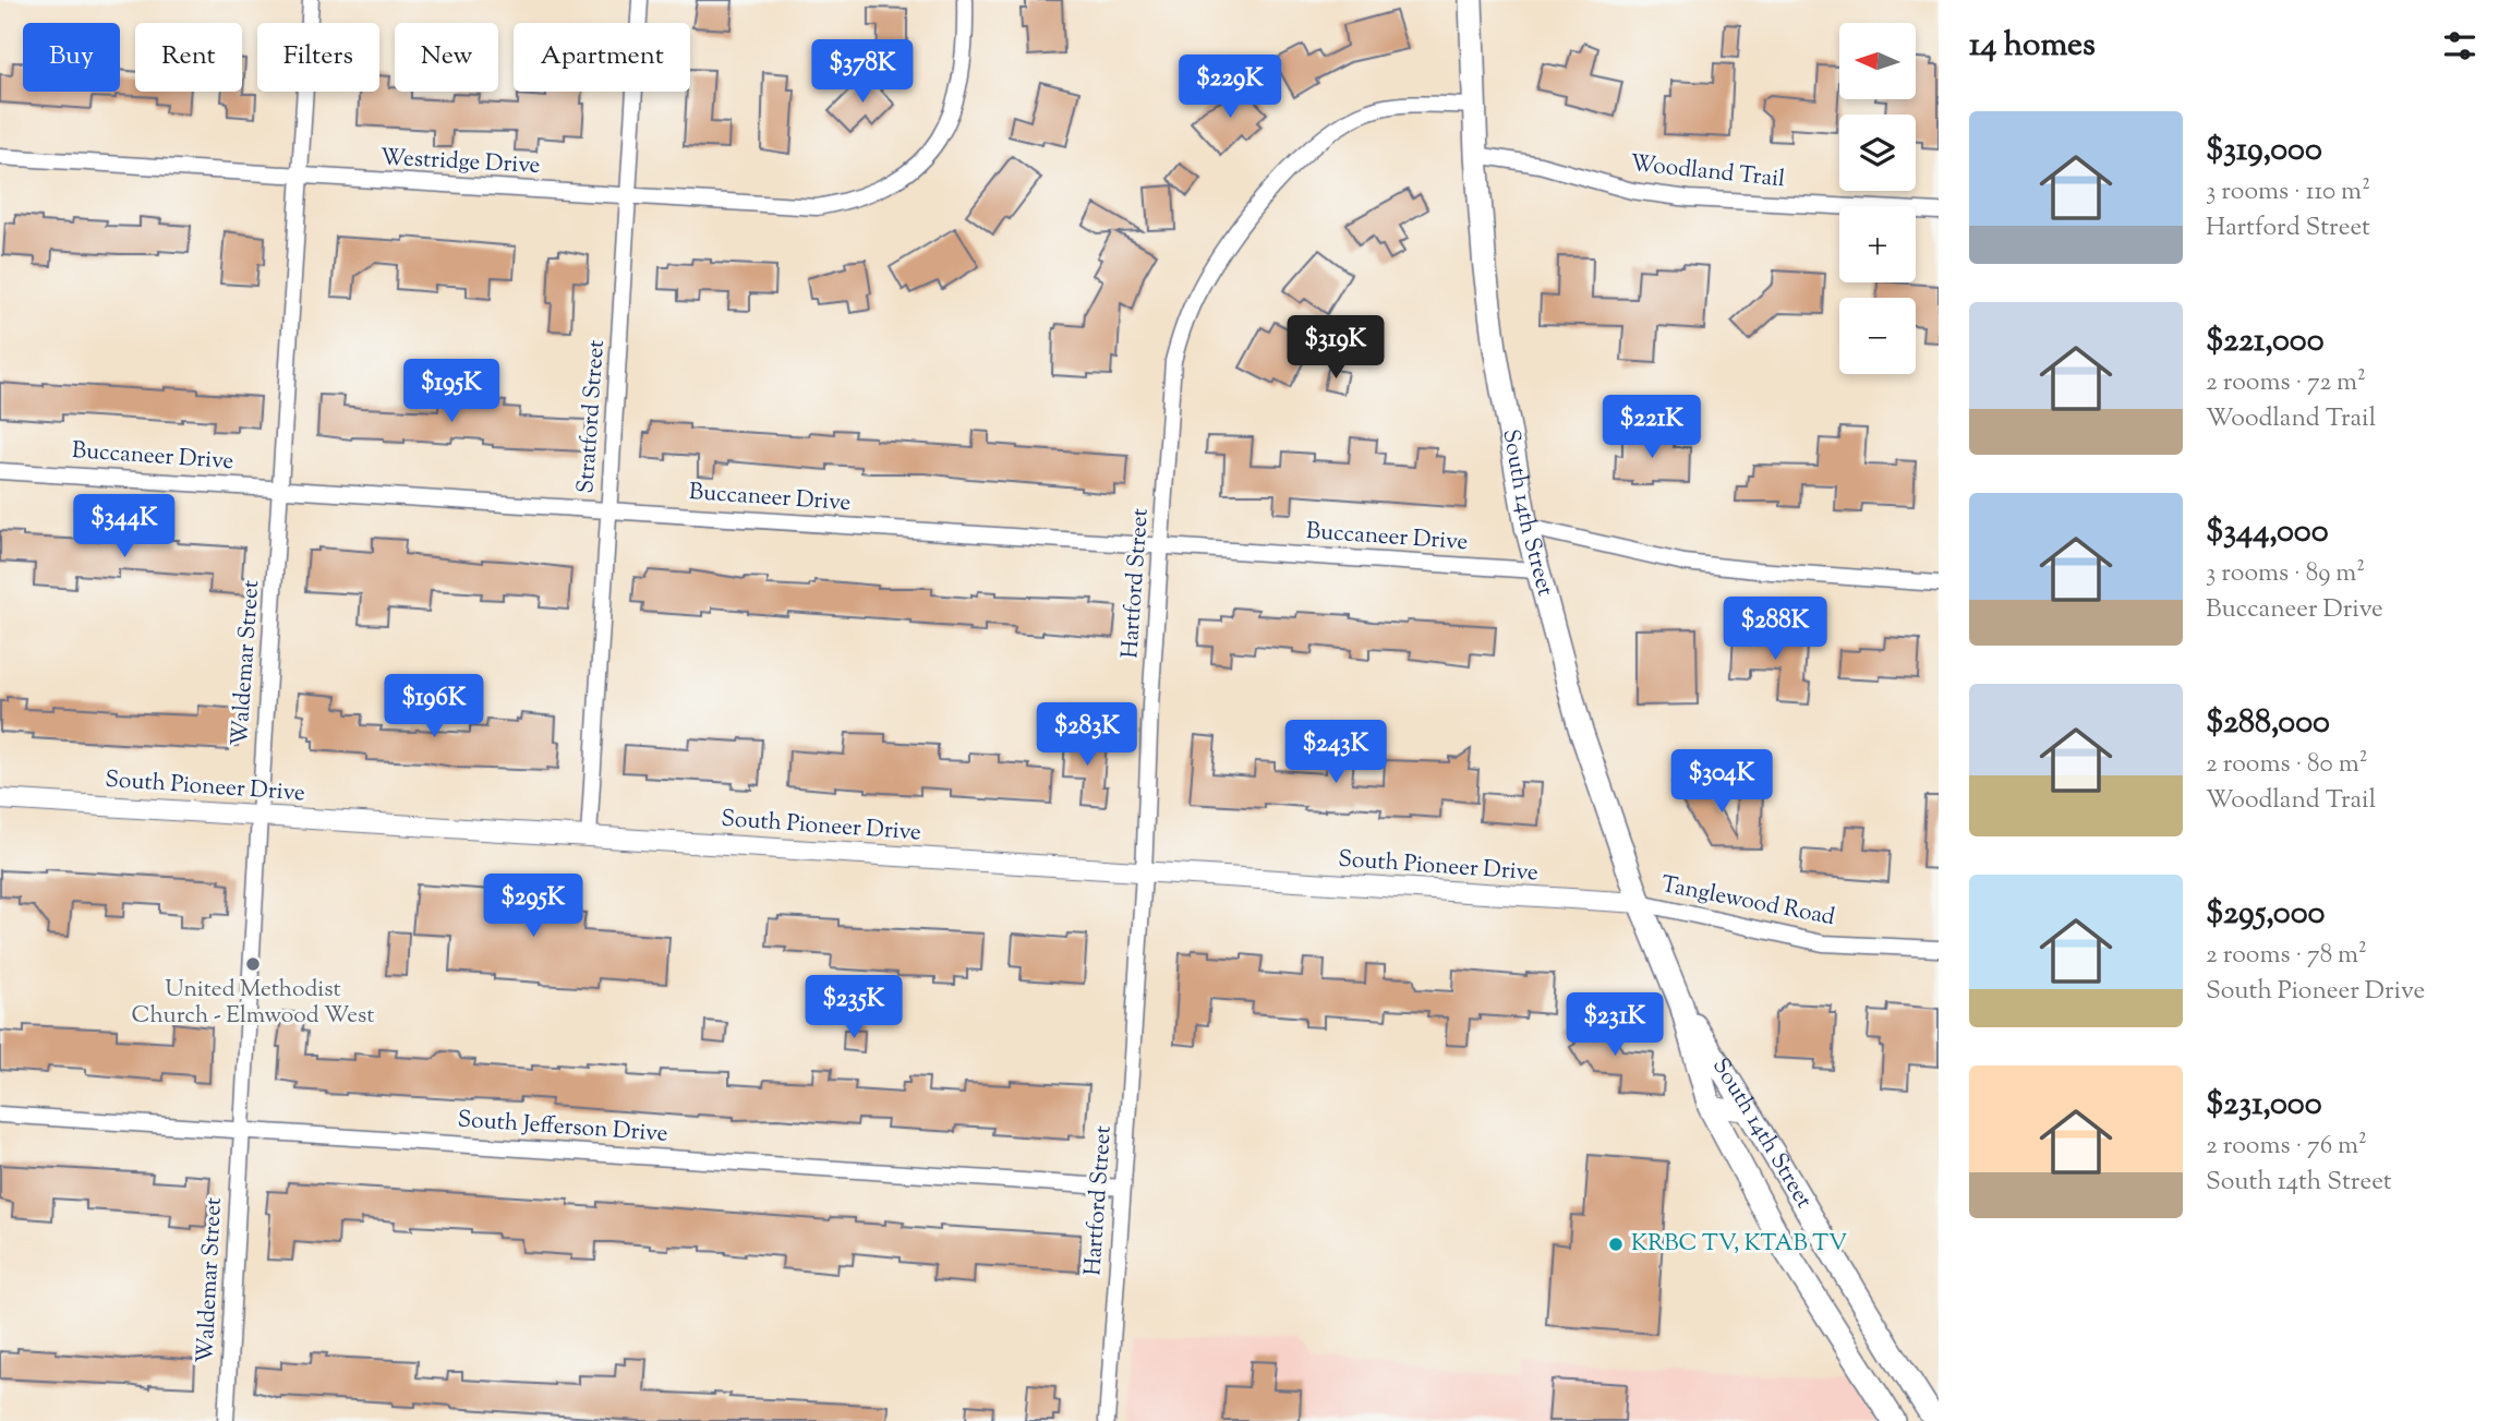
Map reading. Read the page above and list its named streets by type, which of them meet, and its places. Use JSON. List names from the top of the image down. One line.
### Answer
{"streets":{"main road":["South 14th Street"],"street":["Westridge Drive","Woodland Trail","Stratford Street","Buccaneer Drive","Hartford Street","Waldemar Street","South Pioneer Drive","Tanglewood Road","South Jefferson Drive"]},"crossings":[["Westridge Drive","Stratford Street"],["Westridge Drive","Waldemar Street"],["Woodland Trail","South 14th Street"],["Stratford Street","Buccaneer Drive"],["Stratford Street","South Pioneer Drive"],["Buccaneer Drive","South 14th Street"],["Buccaneer Drive","Hartford Street"],["Buccaneer Drive","Waldemar Street"],["South 14th Street","Hartford Street"],["South 14th Street","South Pioneer Drive"],["South 14th Street","Tanglewood Road"],["Hartford Street","South Pioneer Drive"],["Hartford Street","South Jefferson Drive"],["Waldemar Street","South Pioneer Drive"],["Waldemar Street","South Jefferson Drive"],["South Pioneer Drive","Tanglewood Road"]],"places":["United Methodist Church - Elmwood West","KRBC TV, KTAB TV"],"north":"left","page":{"heading":"14 homes","map_buttons":["+","−"],"chip":["Buy","Rent","Filters","New","Apartment"],"price":["$378K","$229K","$319K","$195K","$221K","$344K","$288K","$196K","$283K","$243K","$304K","$295K","$235K","$231K"],"list":[{"name":"$319,000","note":"3 rooms · 110 m² · Hartford Street"},{"name":"$221,000","note":"2 rooms · 72 m² · Woodland Trail"},{"name":"$344,000","note":"3 rooms · 89 m² · Buccaneer Drive"},{"name":"$288,000","note":"2 rooms · 80 m² · Woodland Trail"},{"name":"$295,000","note":"2 rooms · 78 m² · South Pioneer Drive"},{"name":"$231,000","note":"2 rooms · 76 m² · South 14th Street"}]}}
